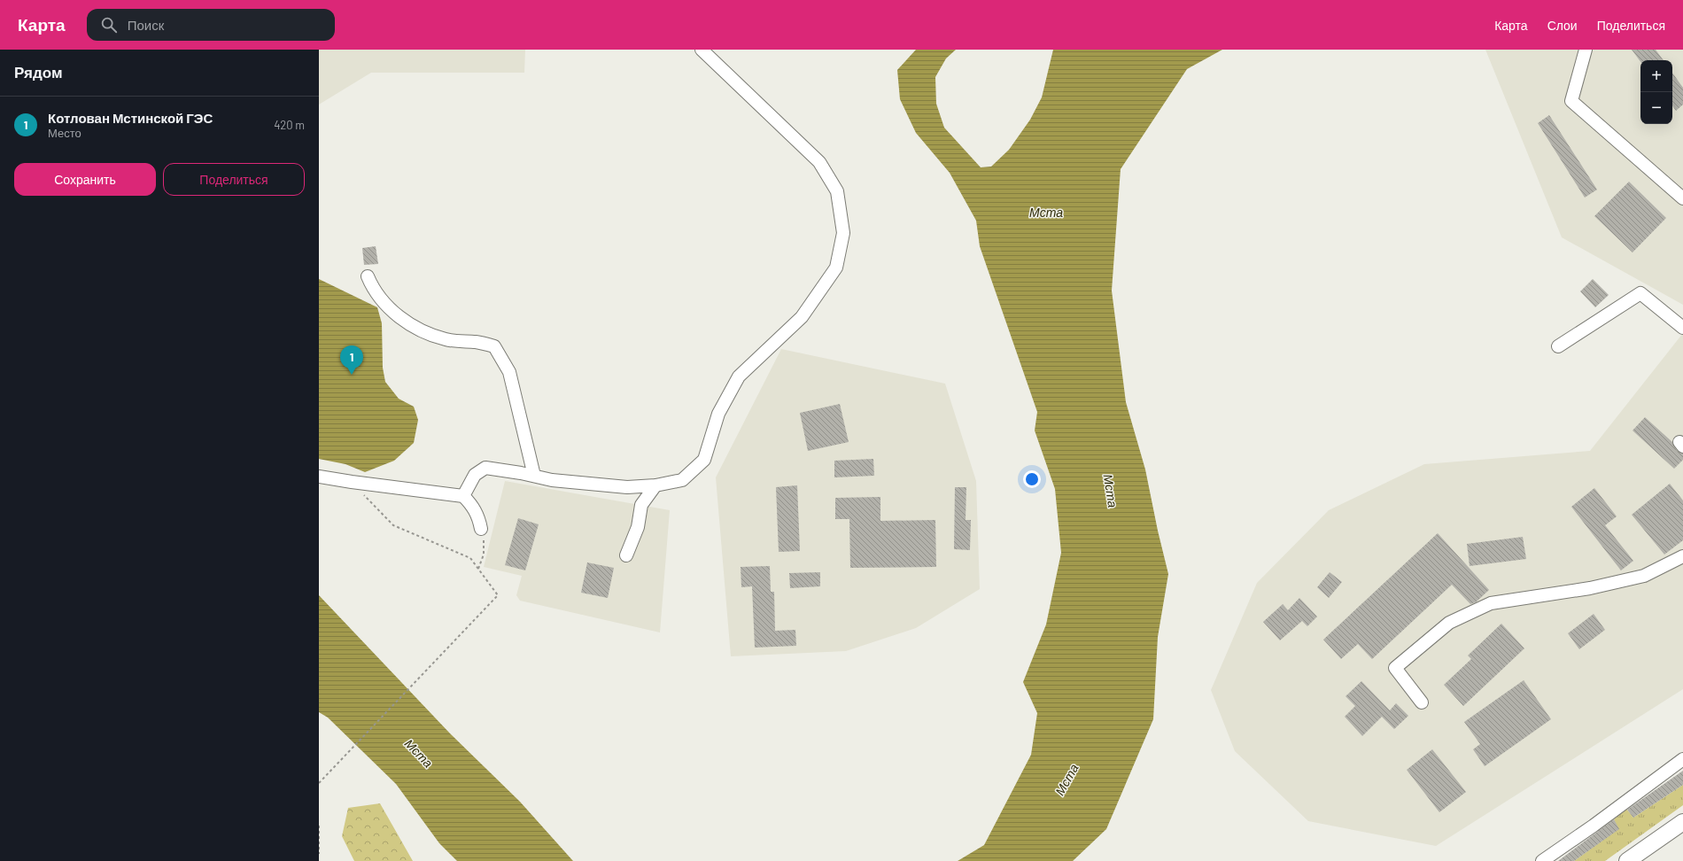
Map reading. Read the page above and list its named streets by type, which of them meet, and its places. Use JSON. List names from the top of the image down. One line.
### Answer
{"water":["Мста"],"page":{"header":"Карта","search":"Поиск","nav":["Карта","Слои","Поделиться"],"heading":"Рядом","map_buttons":["+","−"],"list":[{"mark":"1","name":"Котлован Мстинской ГЭС","note":"Место","value":"420 m"}],"buttons":["Сохранить","Поделиться"],"pins":"1"}}
